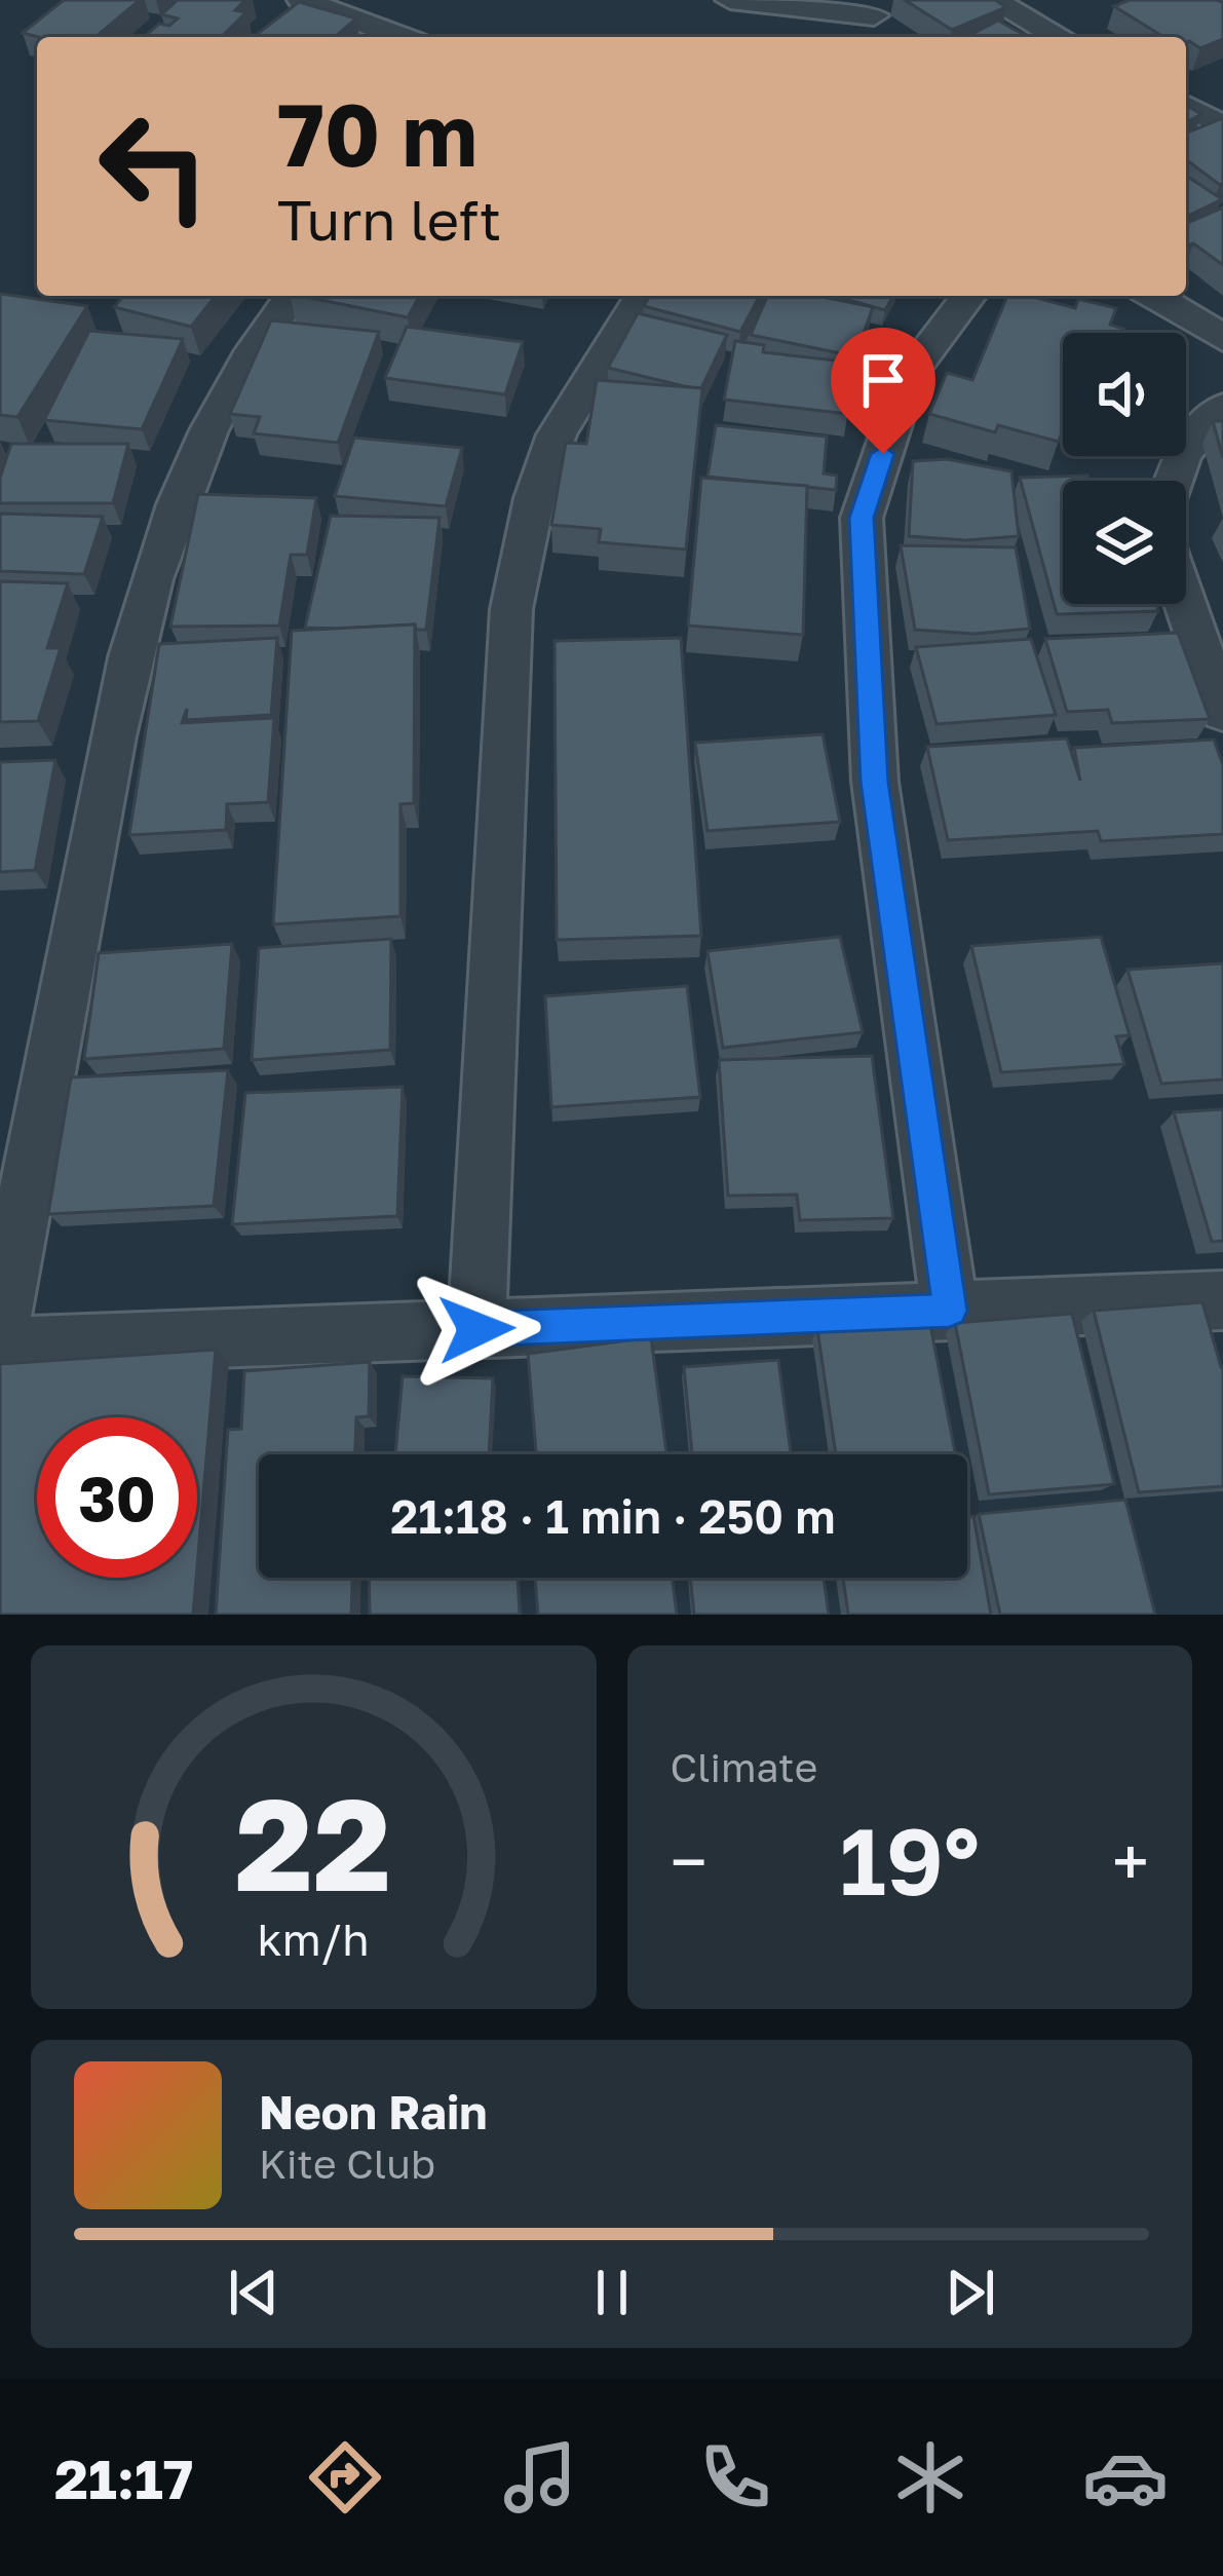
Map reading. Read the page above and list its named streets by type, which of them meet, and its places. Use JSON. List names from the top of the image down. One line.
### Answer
{"page":{"turn":["70 m","Turn left"],"limit":"30","trip":"21:18 · 1 min · 250 m","tile":"Climate","heat":["−","19°","+"],"song":["Neon Rain","Kite Club"],"tabs":"21:17","gauge":["22","km/h"]}}
